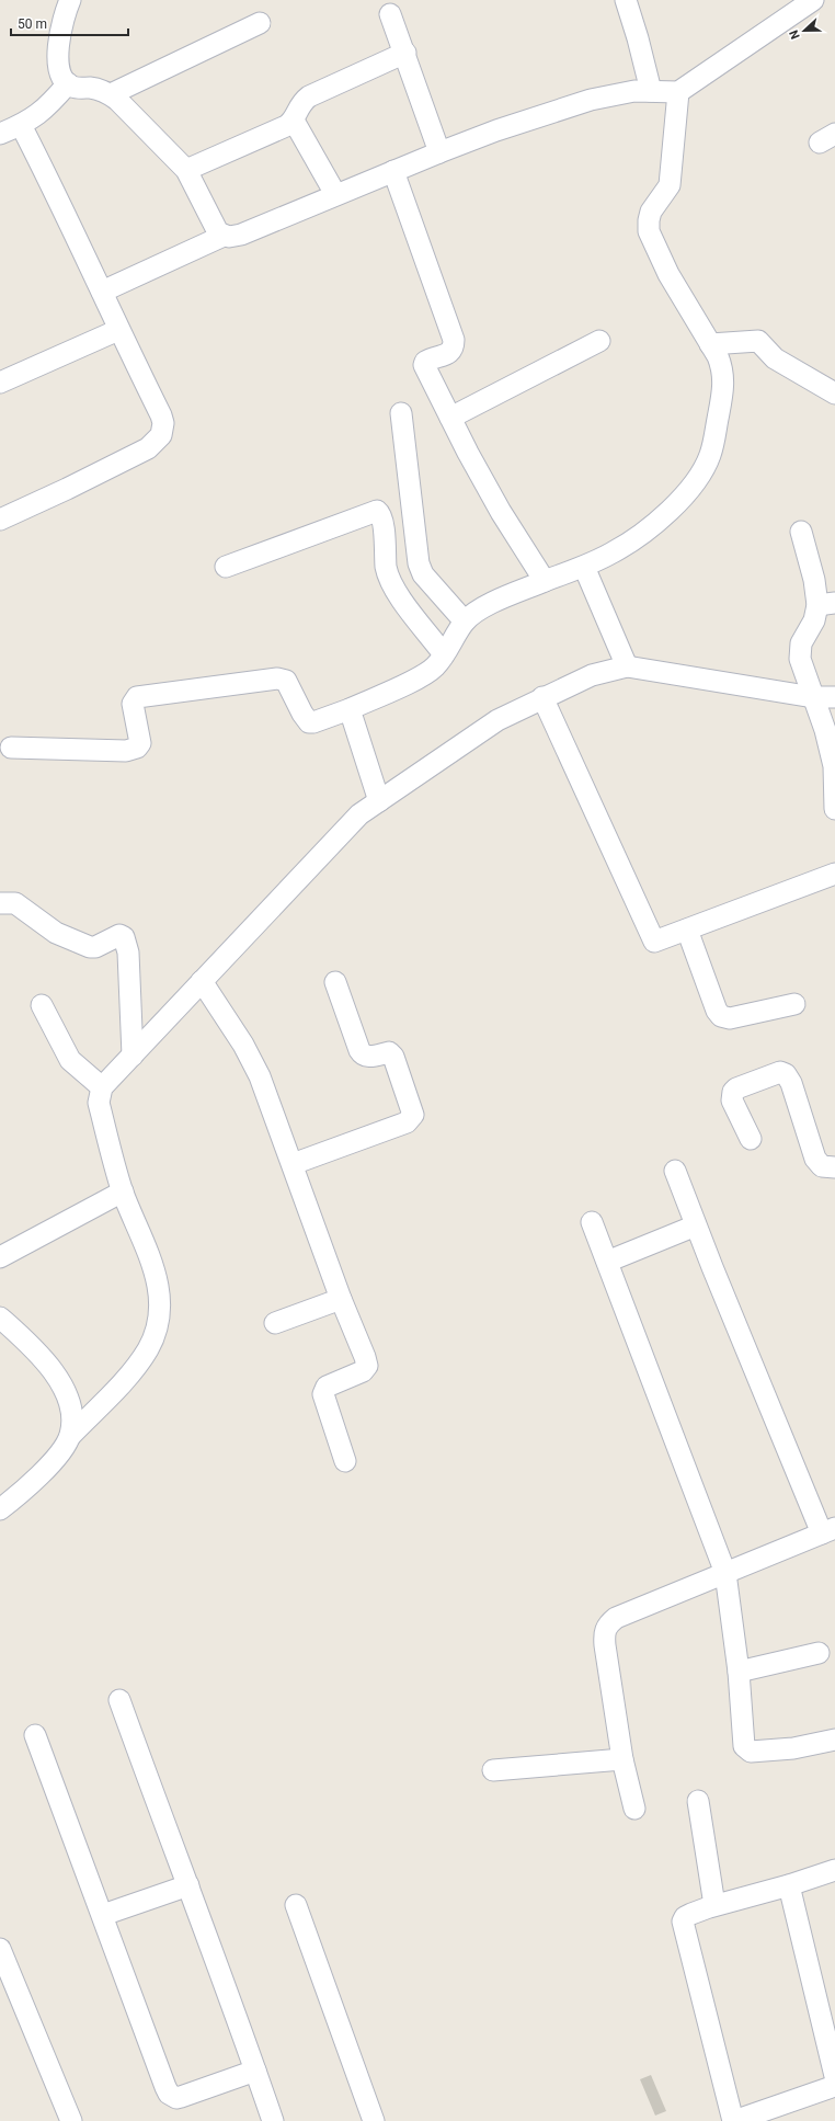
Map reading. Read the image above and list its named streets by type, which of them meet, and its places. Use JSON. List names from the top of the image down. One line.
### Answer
{"scale_bar":"50 m","north":"left"}
